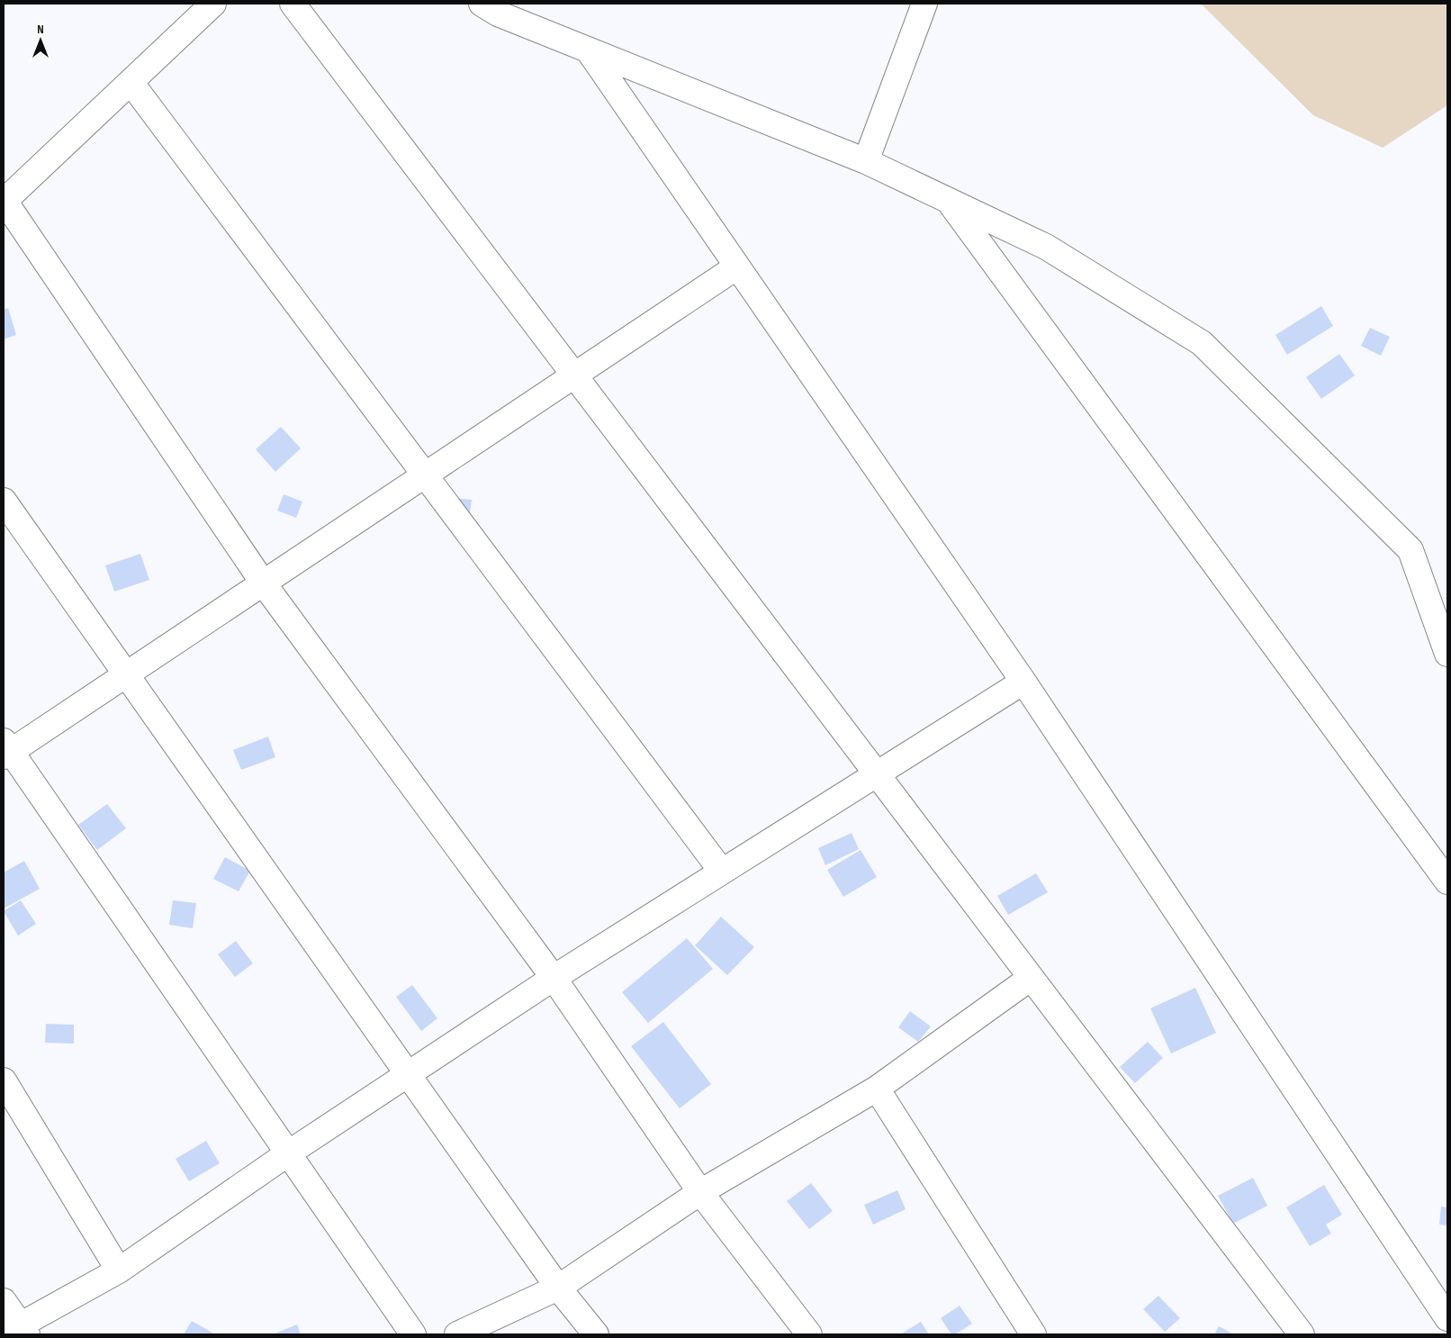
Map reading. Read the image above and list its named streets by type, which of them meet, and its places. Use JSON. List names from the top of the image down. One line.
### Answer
{"north":"top"}
